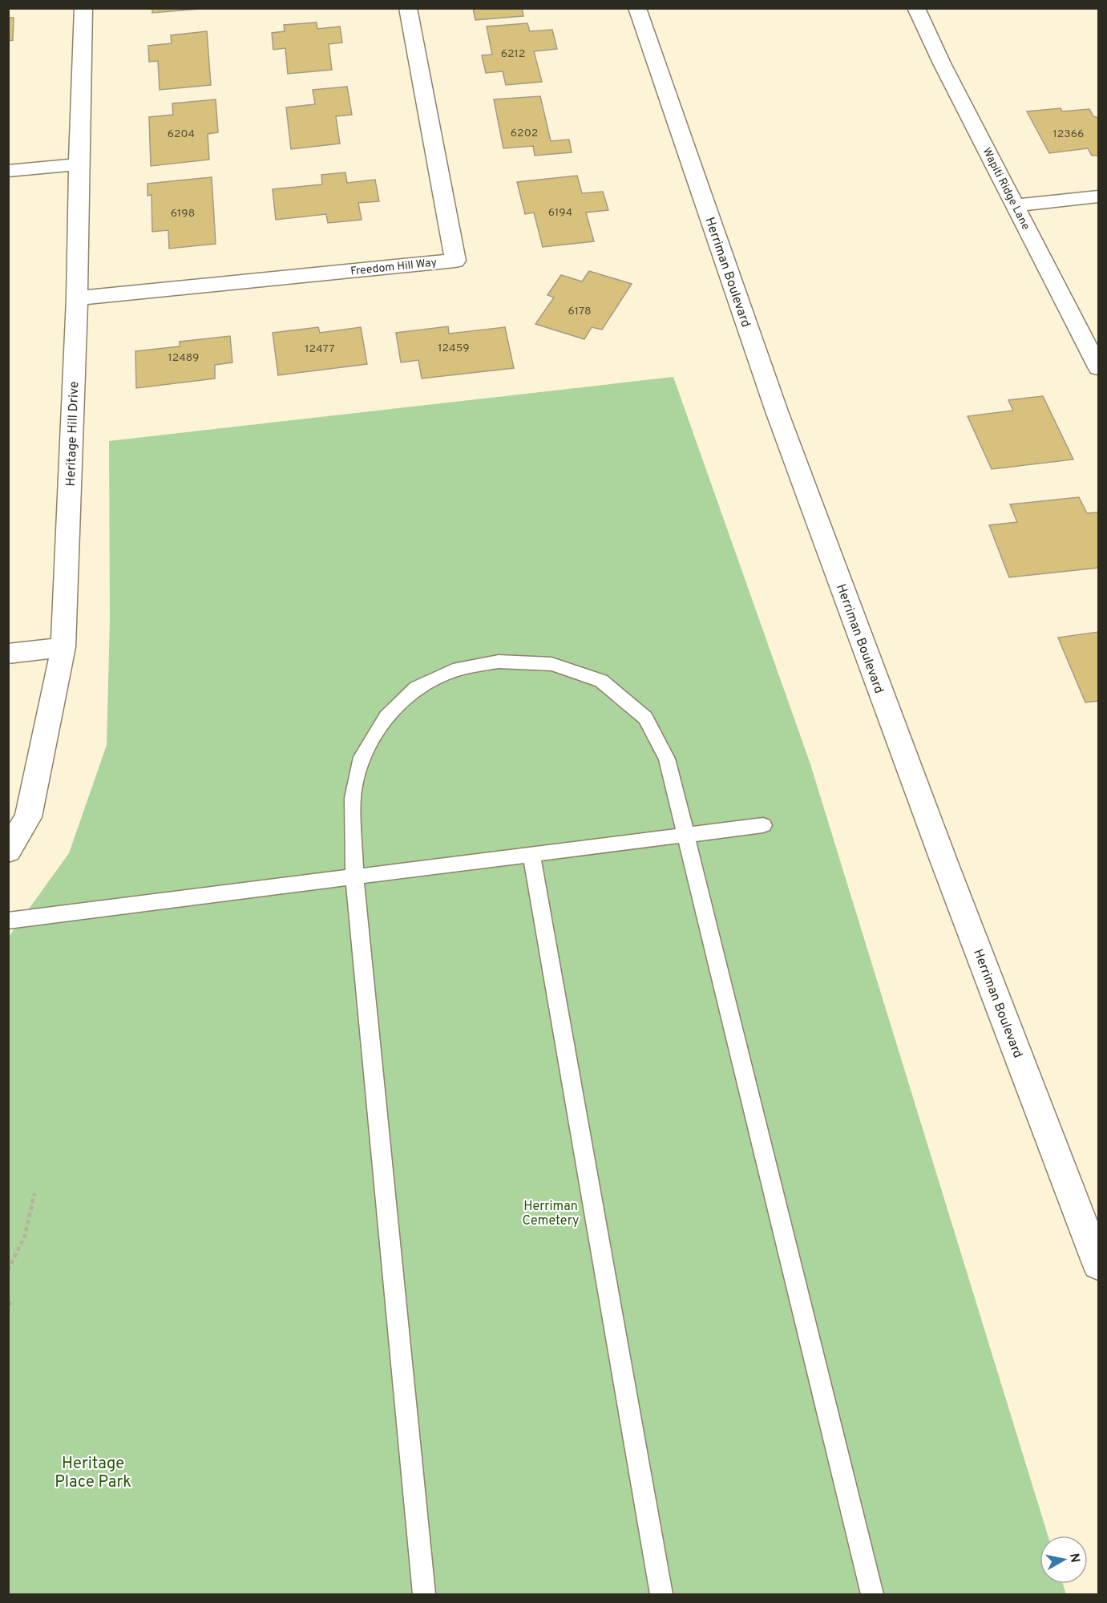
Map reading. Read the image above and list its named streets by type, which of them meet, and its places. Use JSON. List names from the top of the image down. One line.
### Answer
{"streets":{"street":["Wapiti Ridge Lane","Freedom Hill Way","Herriman Boulevard","Heritage Hill Drive"]},"crossings":[["Freedom Hill Way","Heritage Hill Drive"]],"parks":["Herriman Cemetery","Heritage Place Park"],"house_numbers":["6212","6202","6204","12366","6194","6198","6178","12459","12477","12489"],"north":"right"}
